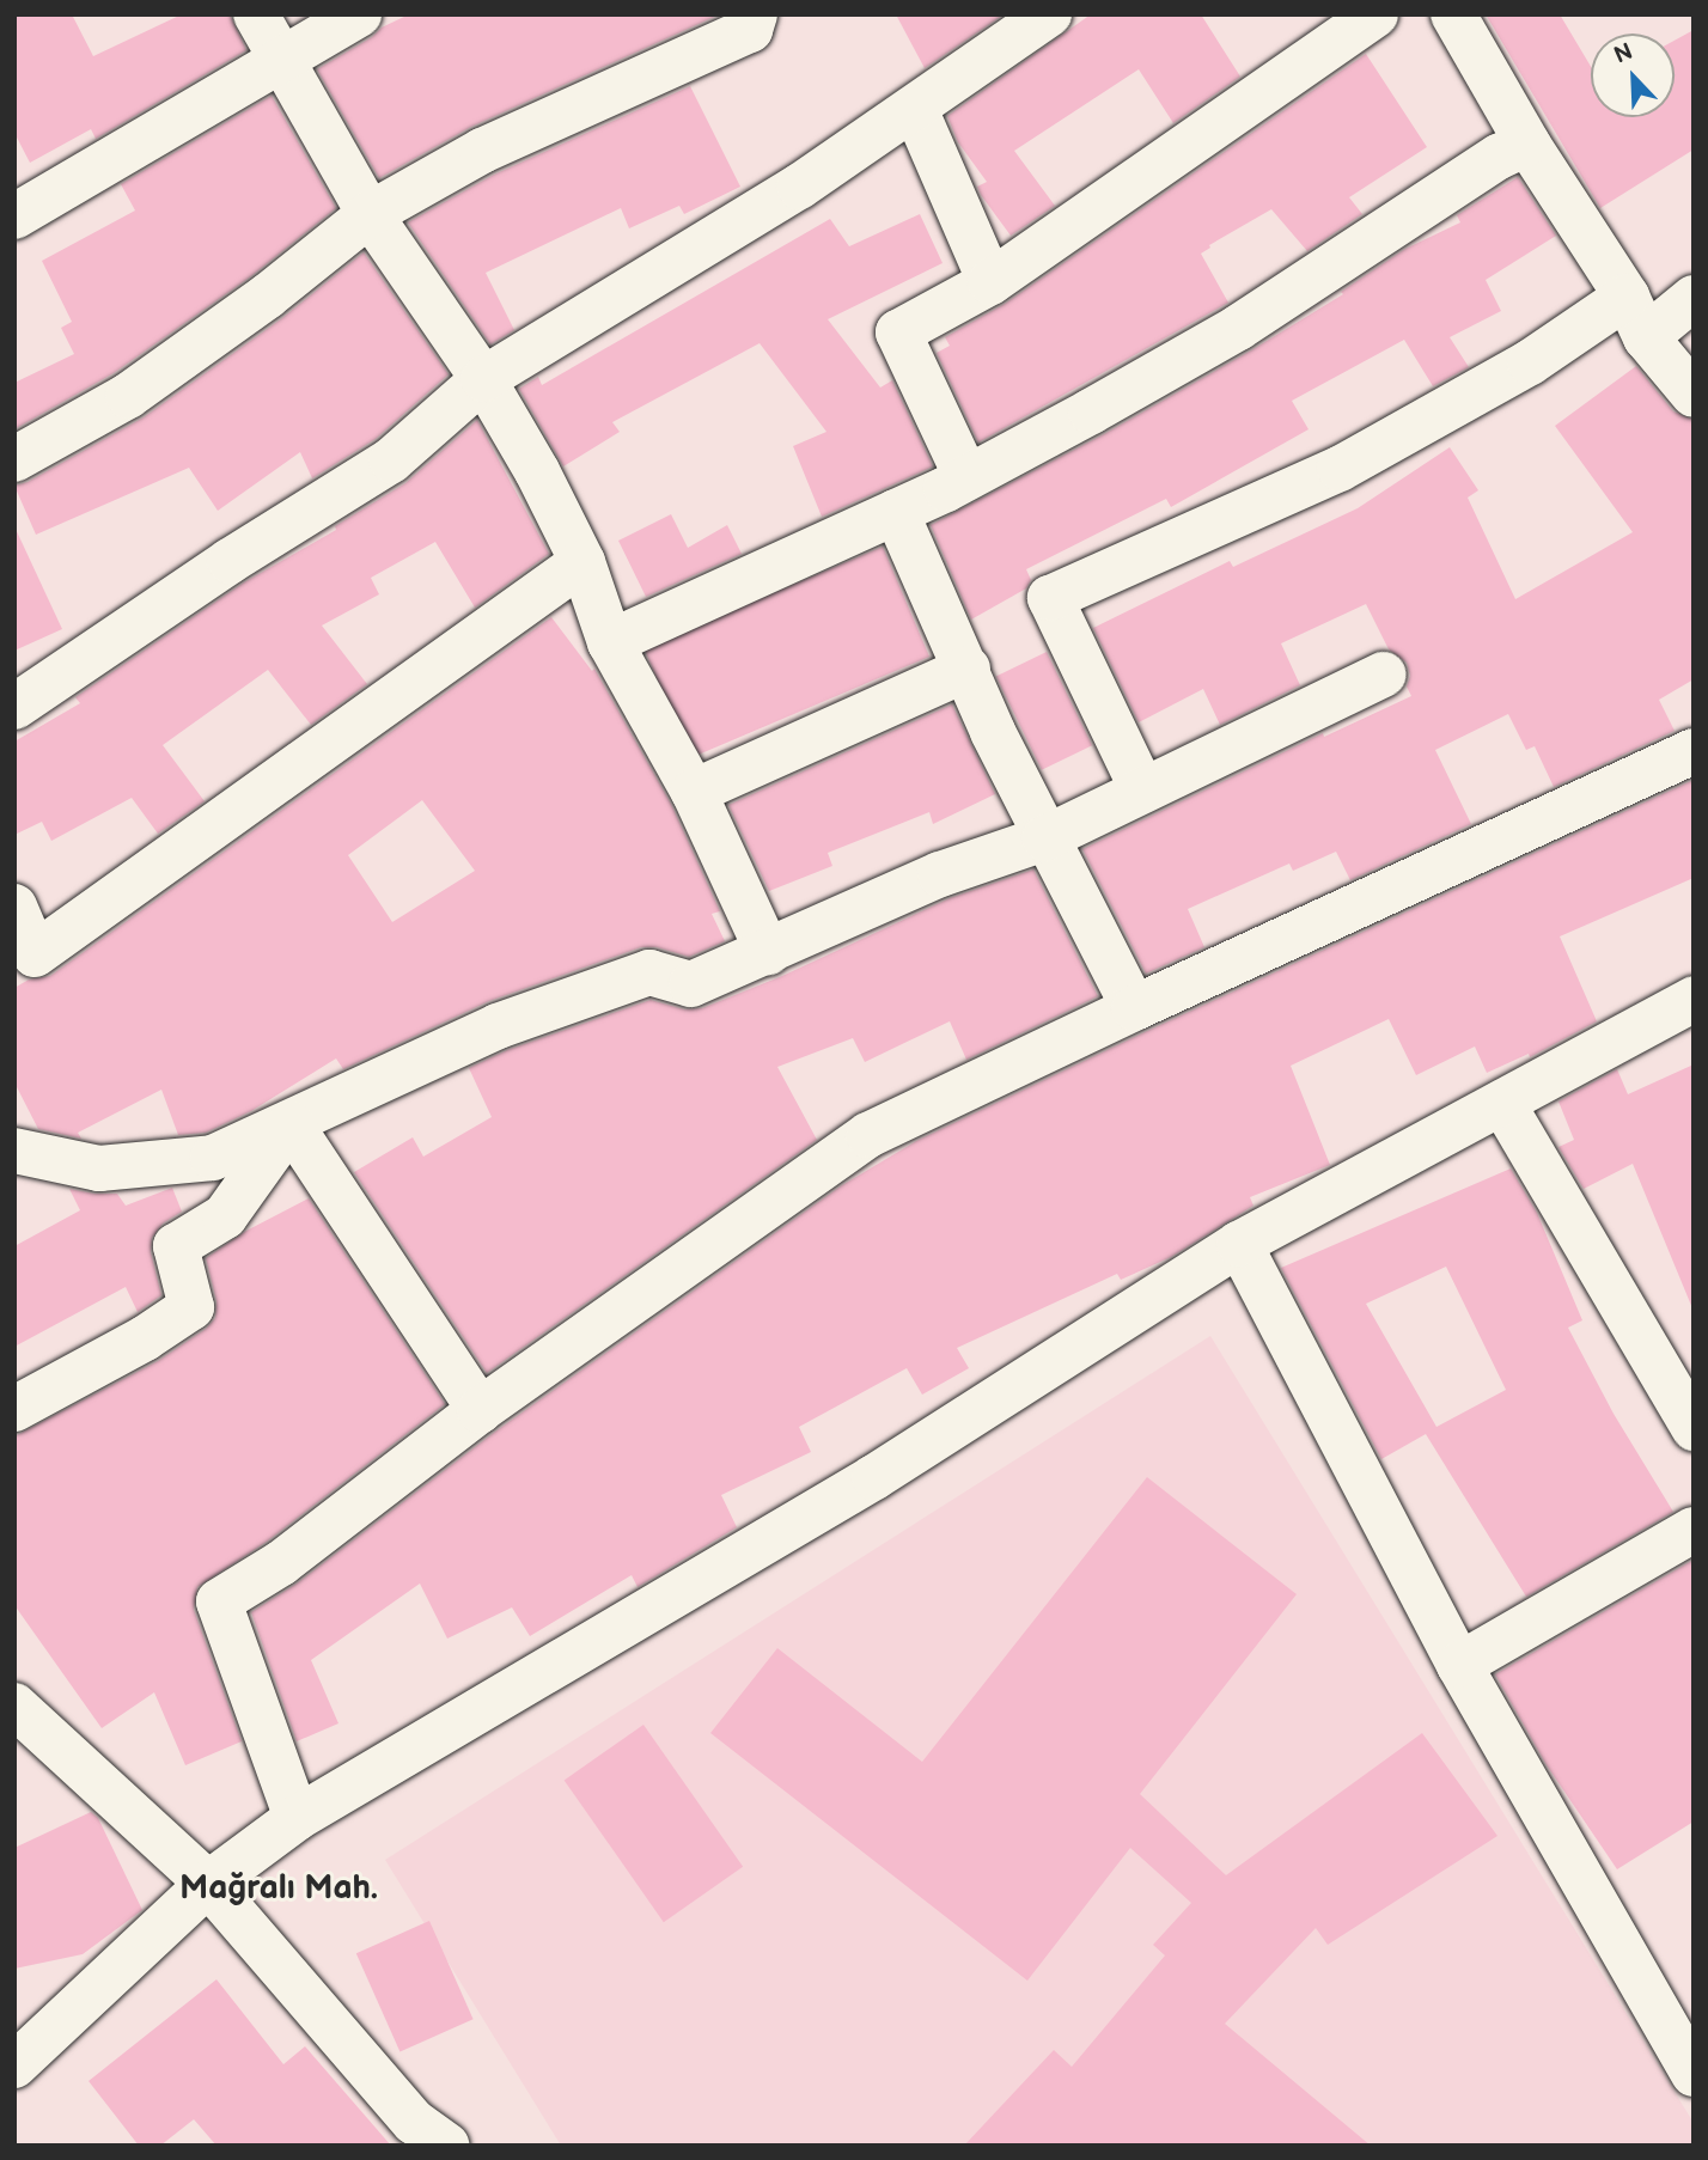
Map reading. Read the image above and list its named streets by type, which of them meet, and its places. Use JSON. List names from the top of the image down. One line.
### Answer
{"districts":["Mağralı Mah."],"north":"top left"}
